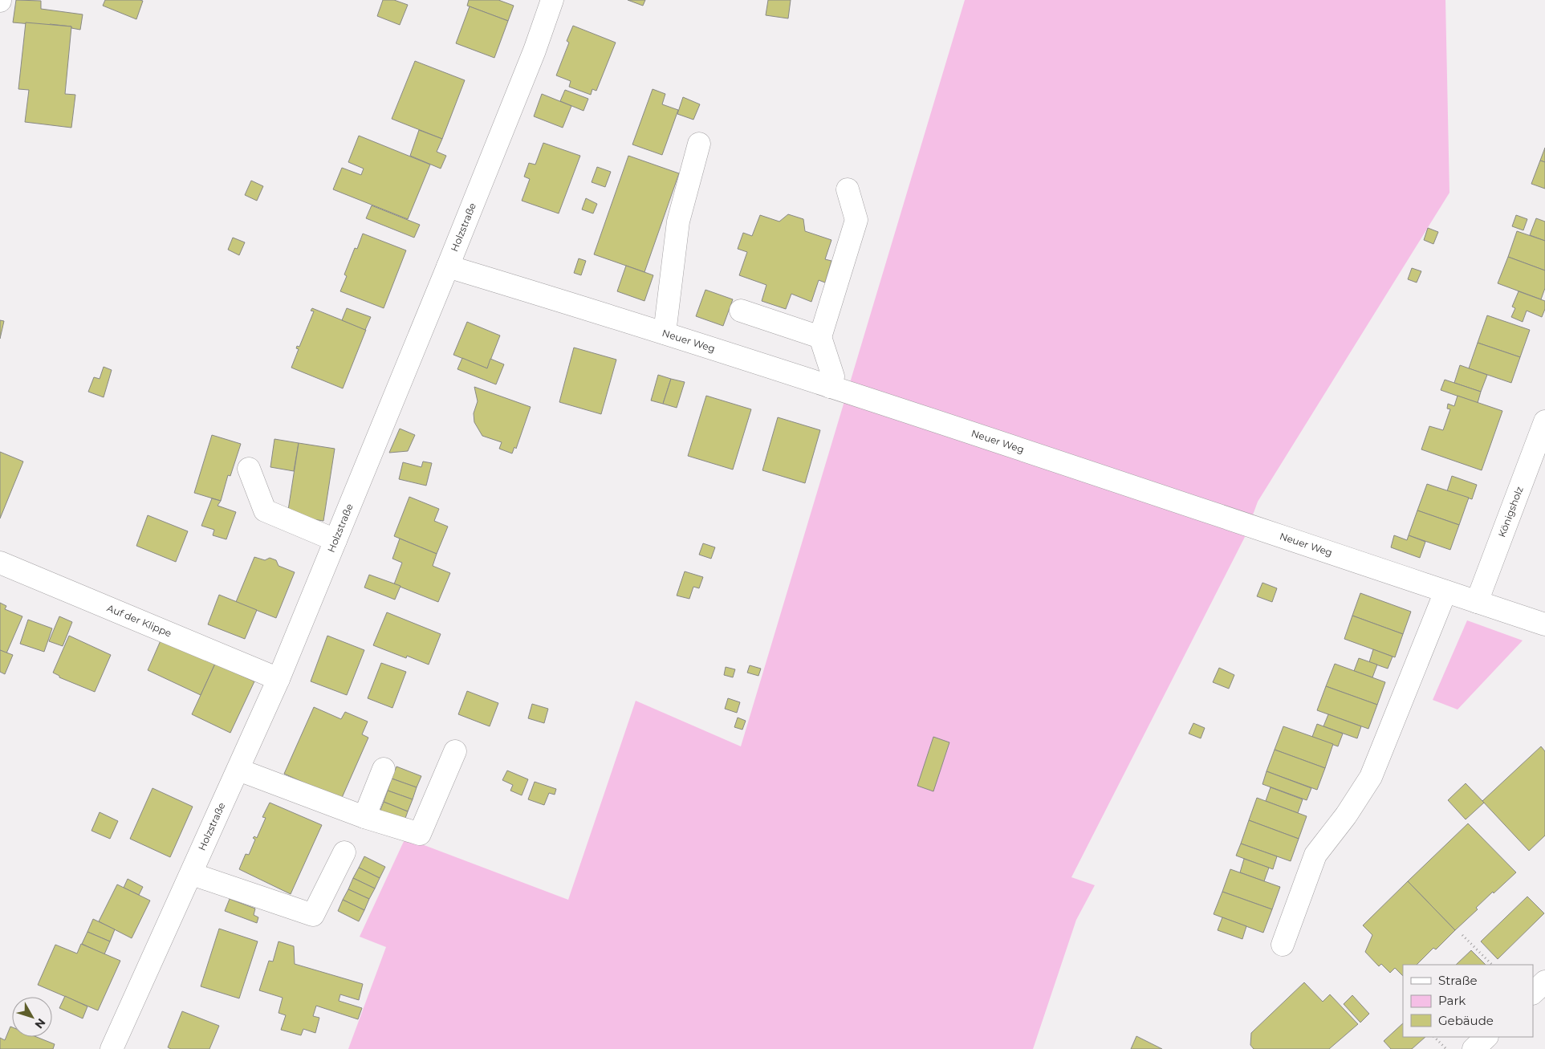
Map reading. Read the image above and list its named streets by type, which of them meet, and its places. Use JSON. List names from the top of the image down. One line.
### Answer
{"streets":{"street":["Holzstraße","Neuer Weg","Königsholz","Auf der Klippe"]},"crossings":[["Holzstraße","Neuer Weg"],["Holzstraße","Auf der Klippe"],["Neuer Weg","Königsholz"]],"legend":["Straße","Park","Gebäude"],"north":"bottom right"}
